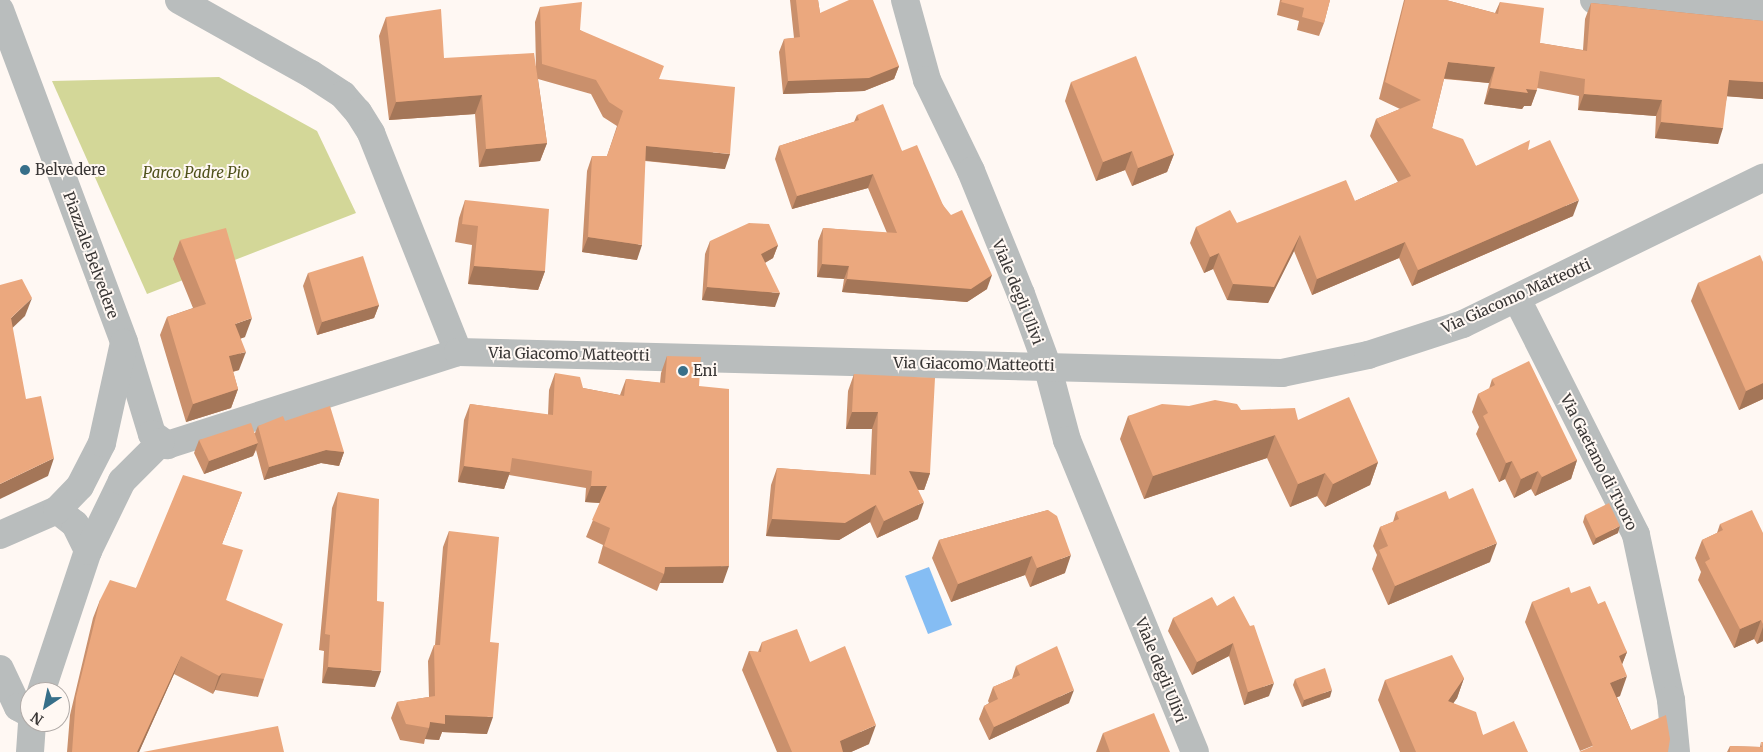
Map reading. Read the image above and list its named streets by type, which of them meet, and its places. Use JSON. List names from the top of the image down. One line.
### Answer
{"streets":{"street":["Piazzale Belvedere","Viale degli Ulivi","Via Giacomo Matteotti","Via Gaetano di Tuoro"]},"crossings":[["Piazzale Belvedere","Via Giacomo Matteotti"],["Viale degli Ulivi","Via Giacomo Matteotti"],["Via Giacomo Matteotti","Via Gaetano di Tuoro"]],"parks":["Parco Padre Pio"],"places":["Belvedere","Eni"],"north":"bottom left"}
